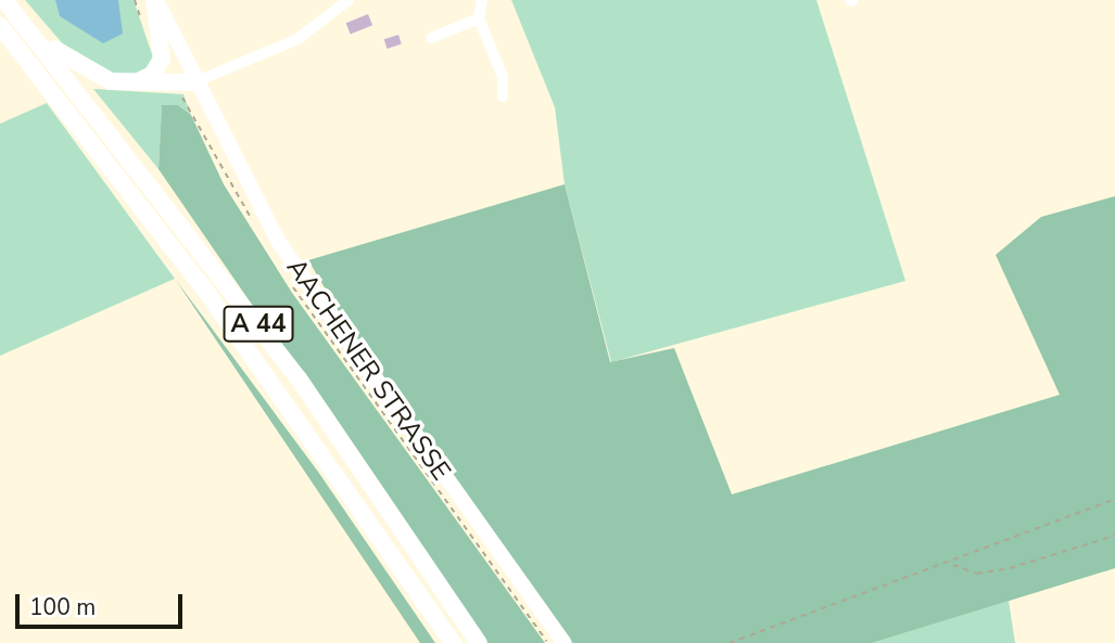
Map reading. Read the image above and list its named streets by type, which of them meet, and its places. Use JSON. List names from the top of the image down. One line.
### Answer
{"streets":{"highway":["A 44"],"main road":["AACHENER STRASSE"]},"scale_bar":"100 m"}
